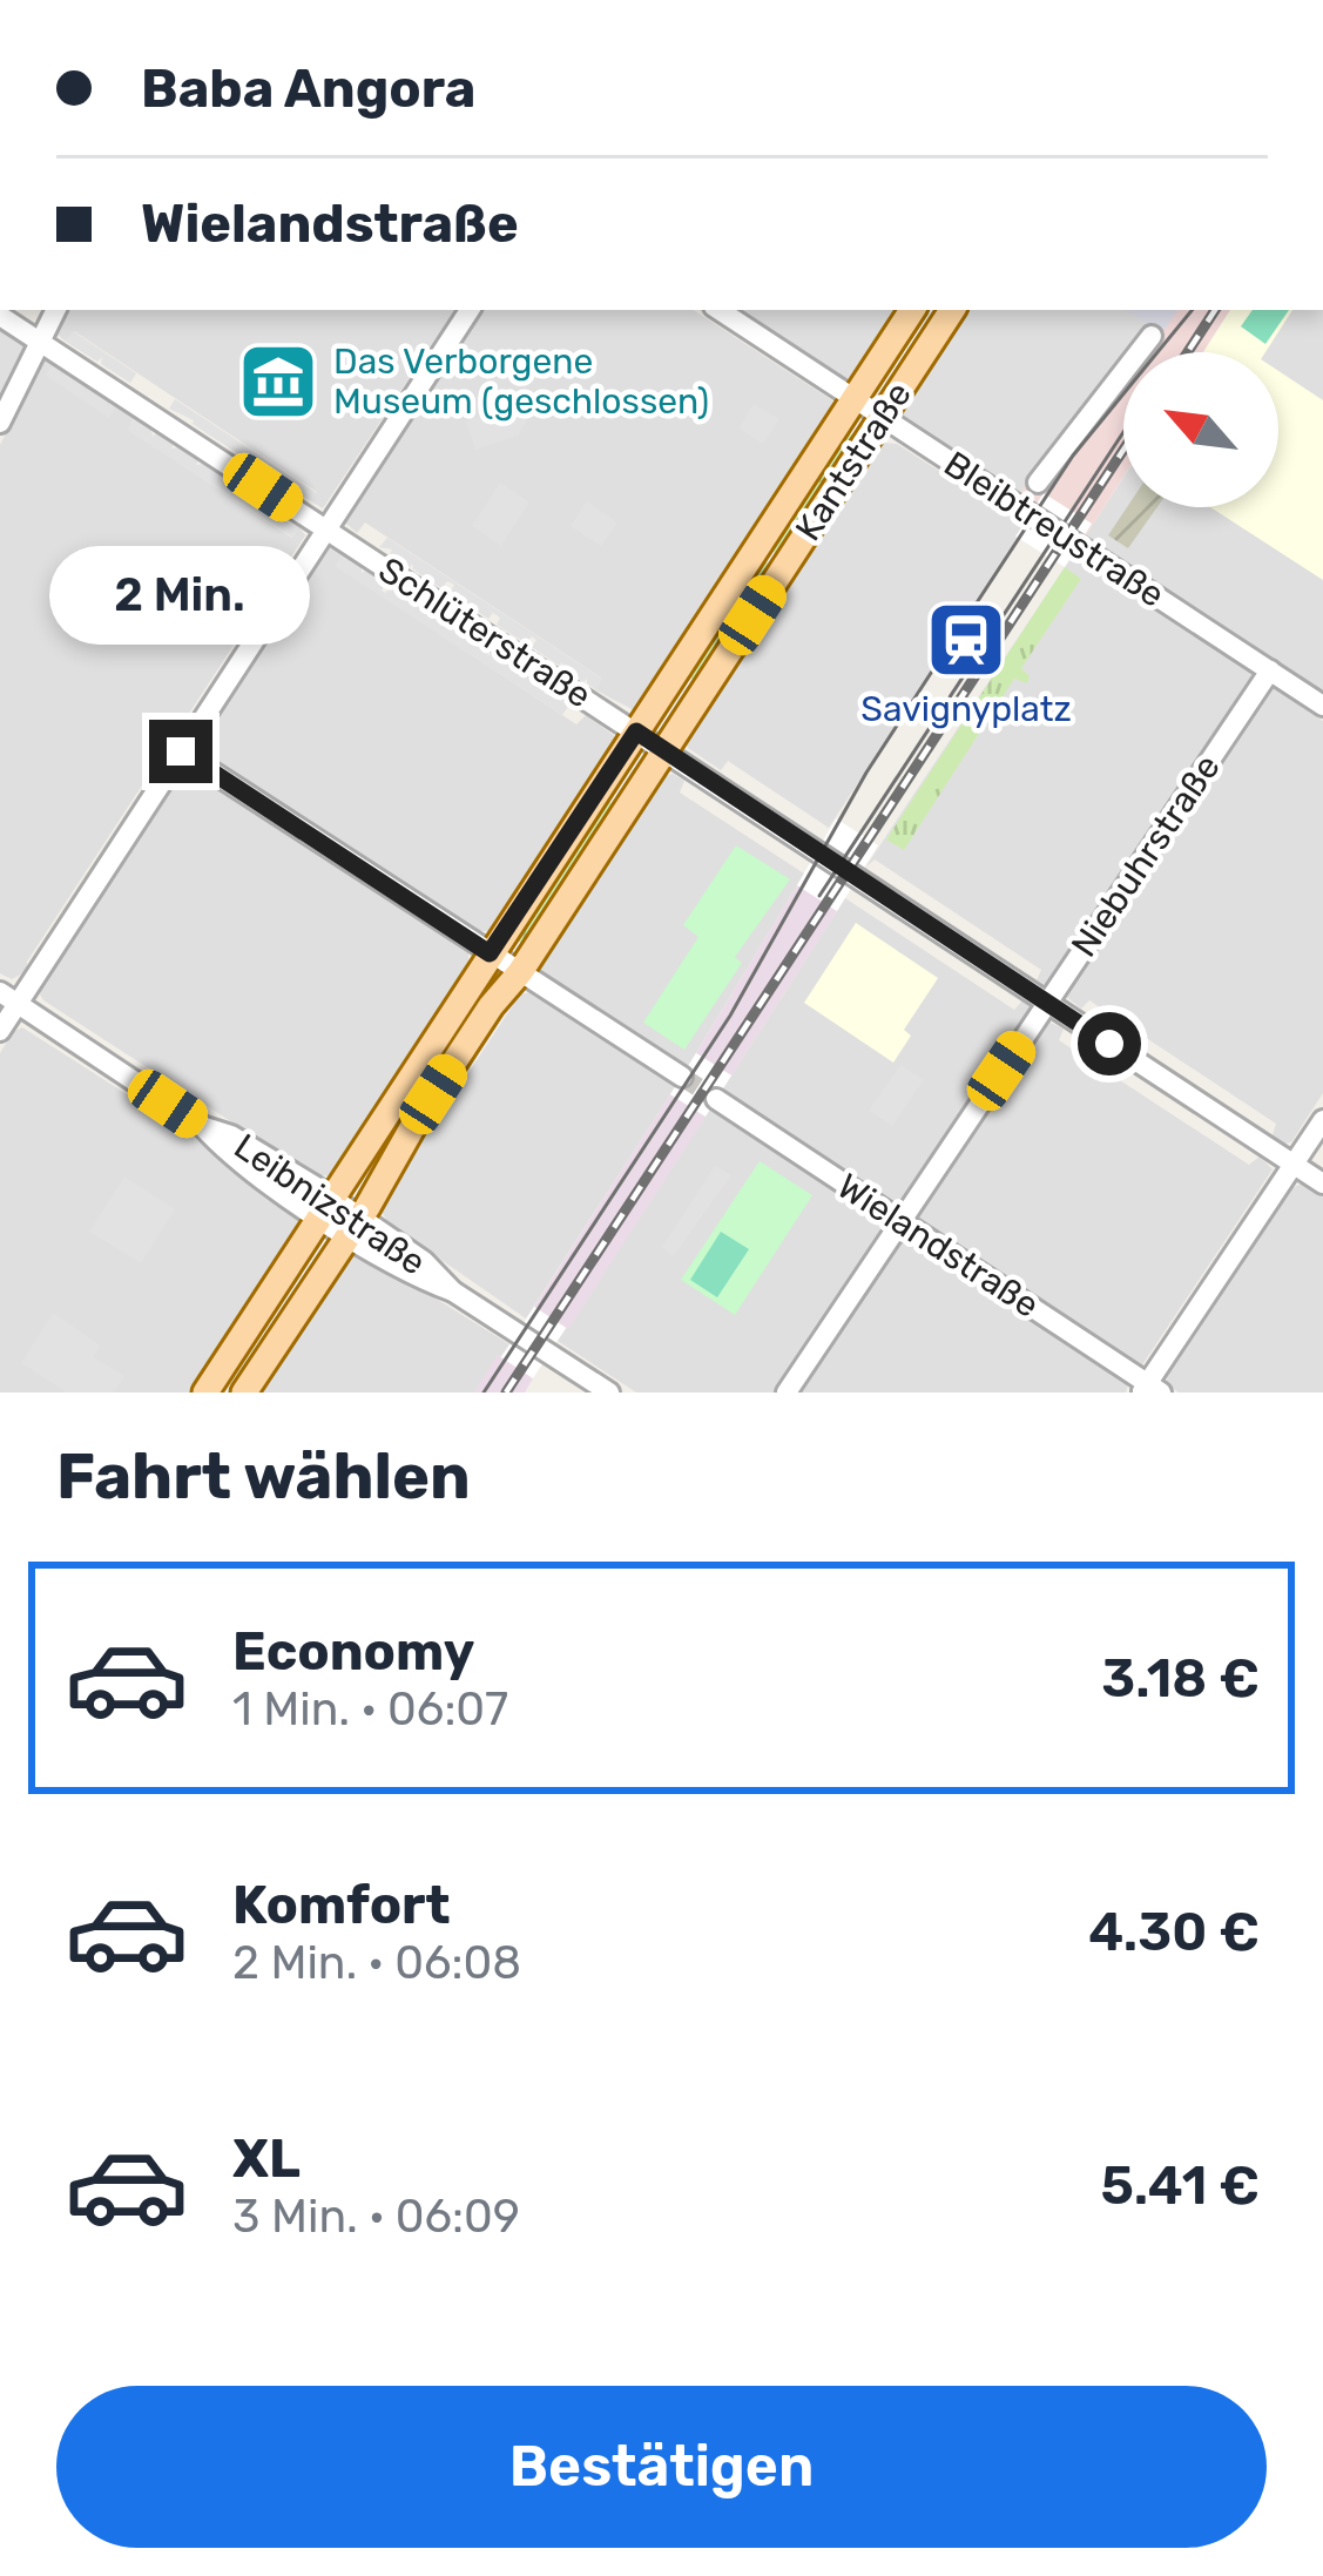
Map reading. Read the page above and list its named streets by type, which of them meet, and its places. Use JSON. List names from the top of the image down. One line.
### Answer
{"streets":{"main road":["Kantstraße"],"street":["Bleibtreustraße","Schlüterstraße","Niebuhrstraße","Leibnizstraße","Wielandstraße"]},"crossings":[["Kantstraße","Bleibtreustraße"],["Kantstraße","Schlüterstraße"],["Kantstraße","Leibnizstraße"],["Bleibtreustraße","Niebuhrstraße"],["Schlüterstraße","Niebuhrstraße"],["Niebuhrstraße","Wielandstraße"]],"places":{"museum":["Das Verborgene Museum (geschlossen)"],"station":["Savignyplatz"]},"north":"top left","page":{"banner":["Baba Angora","Wielandstraße"],"bubble":"2 Min.","heading":"Fahrt wählen","list":[{"name":"Economy","note":"1 Min. · 06:07","value":"3.18 €"},{"name":"Komfort","note":"2 Min. · 06:08","value":"4.30 €"},{"name":"XL","note":"3 Min. · 06:09","value":"5.41 €"}],"buttons":"Bestätigen"}}
